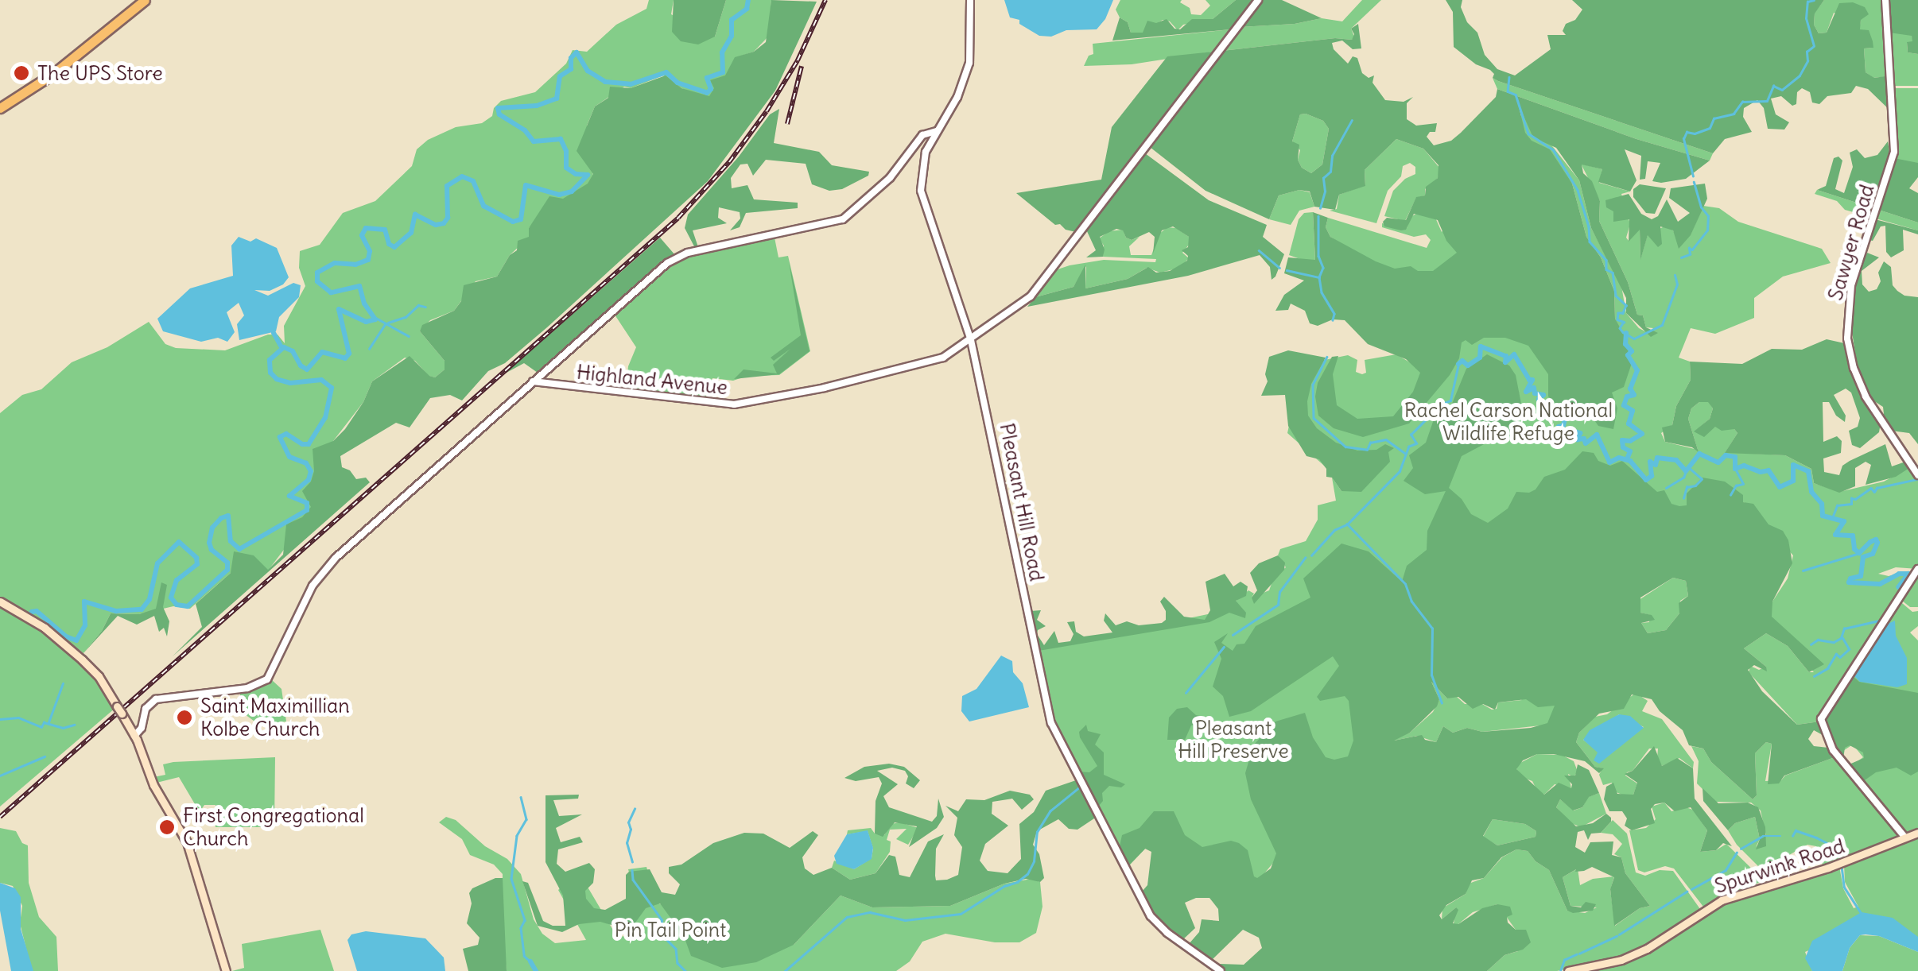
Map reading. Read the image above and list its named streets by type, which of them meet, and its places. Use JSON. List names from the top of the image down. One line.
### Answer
{"streets":{"main road":["Spurwink Road"],"street":["Sawyer Road","Highland Avenue","Pleasant Hill Road"]},"crossings":[["Highland Avenue","Pleasant Hill Road"]],"parks":["Rachel Carson National Wildlife Refuge","Pleasant Hill Preserve","Pin Tail Point"],"places":["The UPS Store","Saint Maximillian Kolbe Church","First Congregational Church"]}
